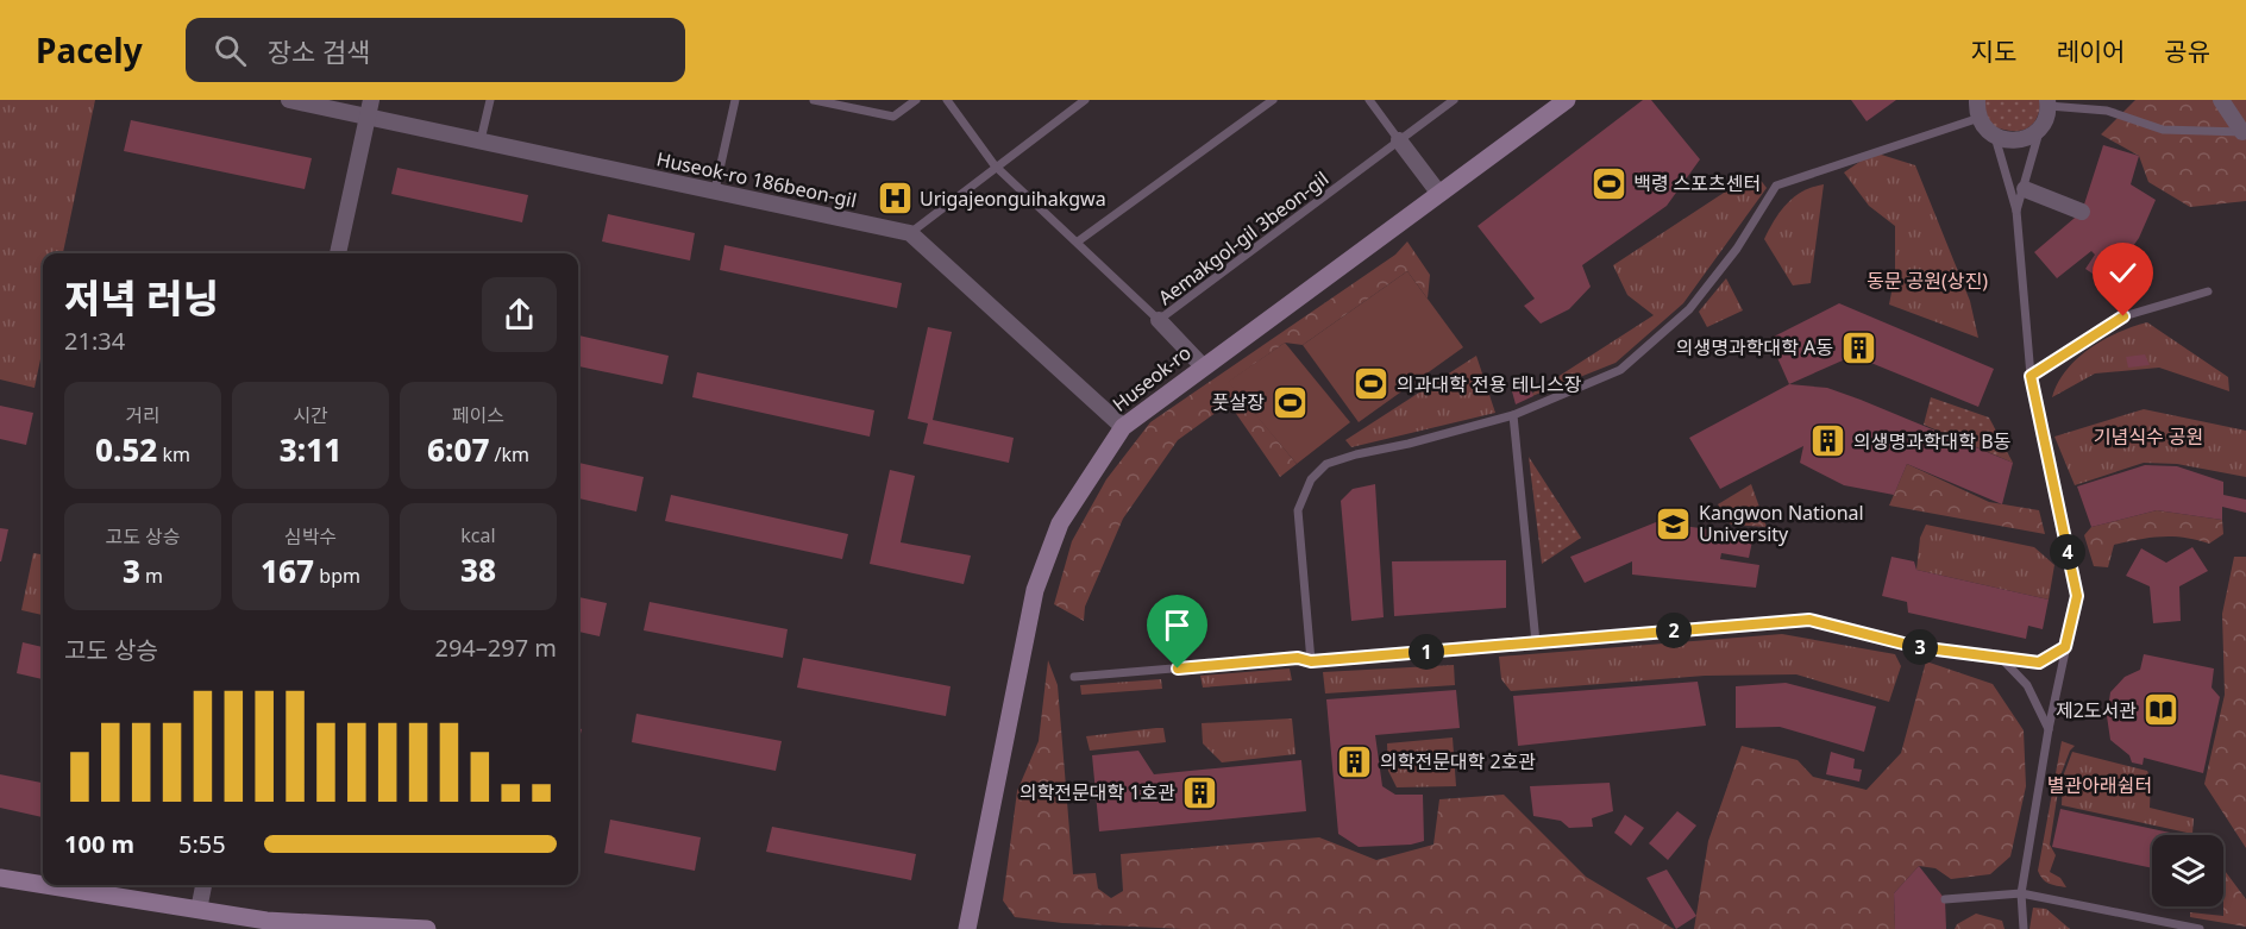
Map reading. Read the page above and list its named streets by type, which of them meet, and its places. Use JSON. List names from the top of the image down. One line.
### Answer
{"streets":{"street":["Huseok-ro 186beon-gil","Huseok-ro"],"lane":["Aemakgol-gil 3beon-gil"]},"crossings":[["Huseok-ro 186beon-gil","Huseok-ro"]],"parks":["동문 공원(상진)","기념식수 공원","별관아래쉼터"],"places":{"sports":["백령 스포츠센터","의과대학 전용 테니스장","풋살장"],"hospital":["Urigajeonguihakgwa"],"building":["의생명과학대학 A동","의생명과학대학 B동","의학전문대학 2호관","의학전문대학 1호관"],"school or university":["Kangwon National University"],"library":["제2도서관"]},"page":{"header":"Pacely","search":"장소 검색","nav":["지도","레이어","공유"],"heading":["저녁 러닝","21:34"],"stats":[["거리","0.52 km"],["시간","3:11"],["페이스","6:07 /km"],["고도 상승","3 m"],["심박수","167 bpm"],["kcal","38"]],"pins":["4","2","3","1"],"chart":["고도 상승","294–297 m"],"list":[{"name":"100 m","note":"5:55"}]}}
